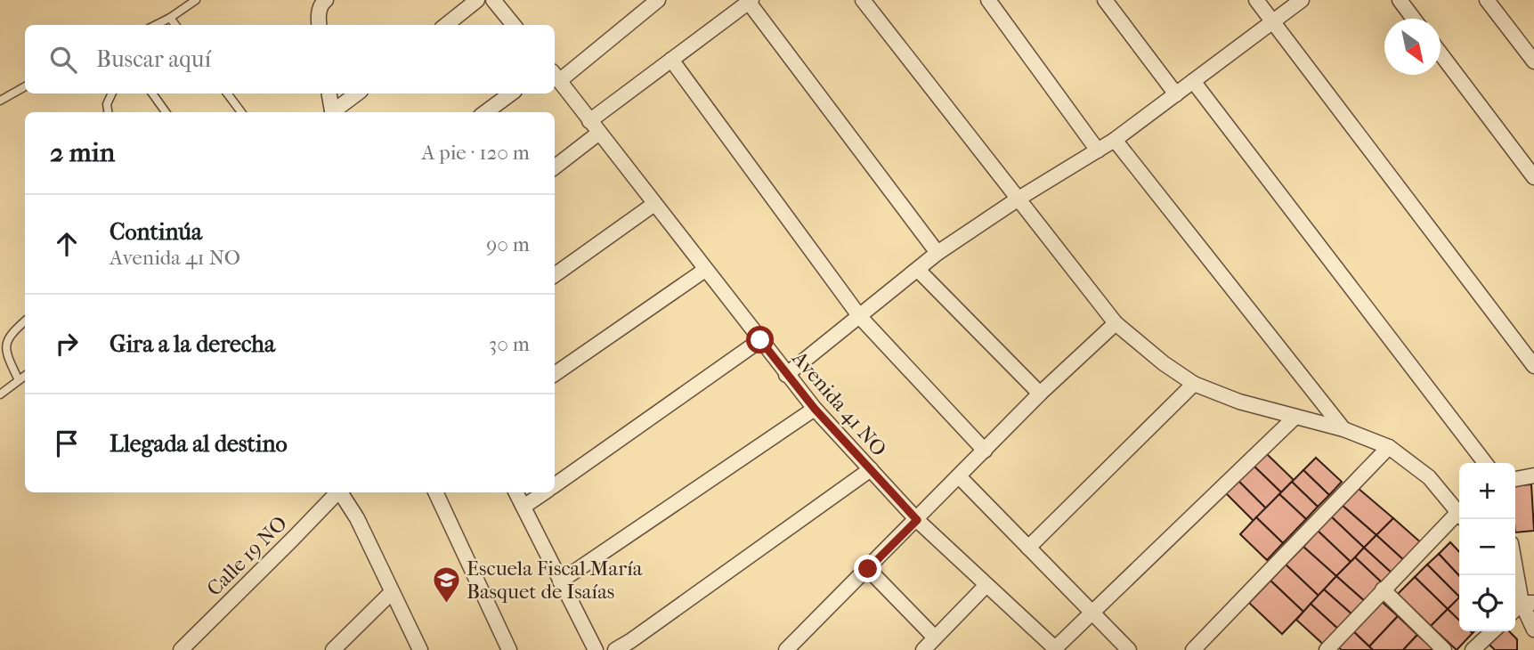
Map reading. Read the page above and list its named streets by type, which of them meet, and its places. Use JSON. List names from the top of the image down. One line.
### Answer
{"streets":{"street":["Avenida 41 NO","Calle 19 NO"]},"places":{"school or university":["Escuela Fiscal María Basquet de Isaías"]},"north":"bottom right","page":{"search":"Buscar aquí","heading":["2 min","A pie · 120 m"],"list":[["Continúa","Avenida 41 NO","90 m"],["Gira a la derecha","30 m"],"Llegada al destino"],"map_buttons":["+","−"]}}
